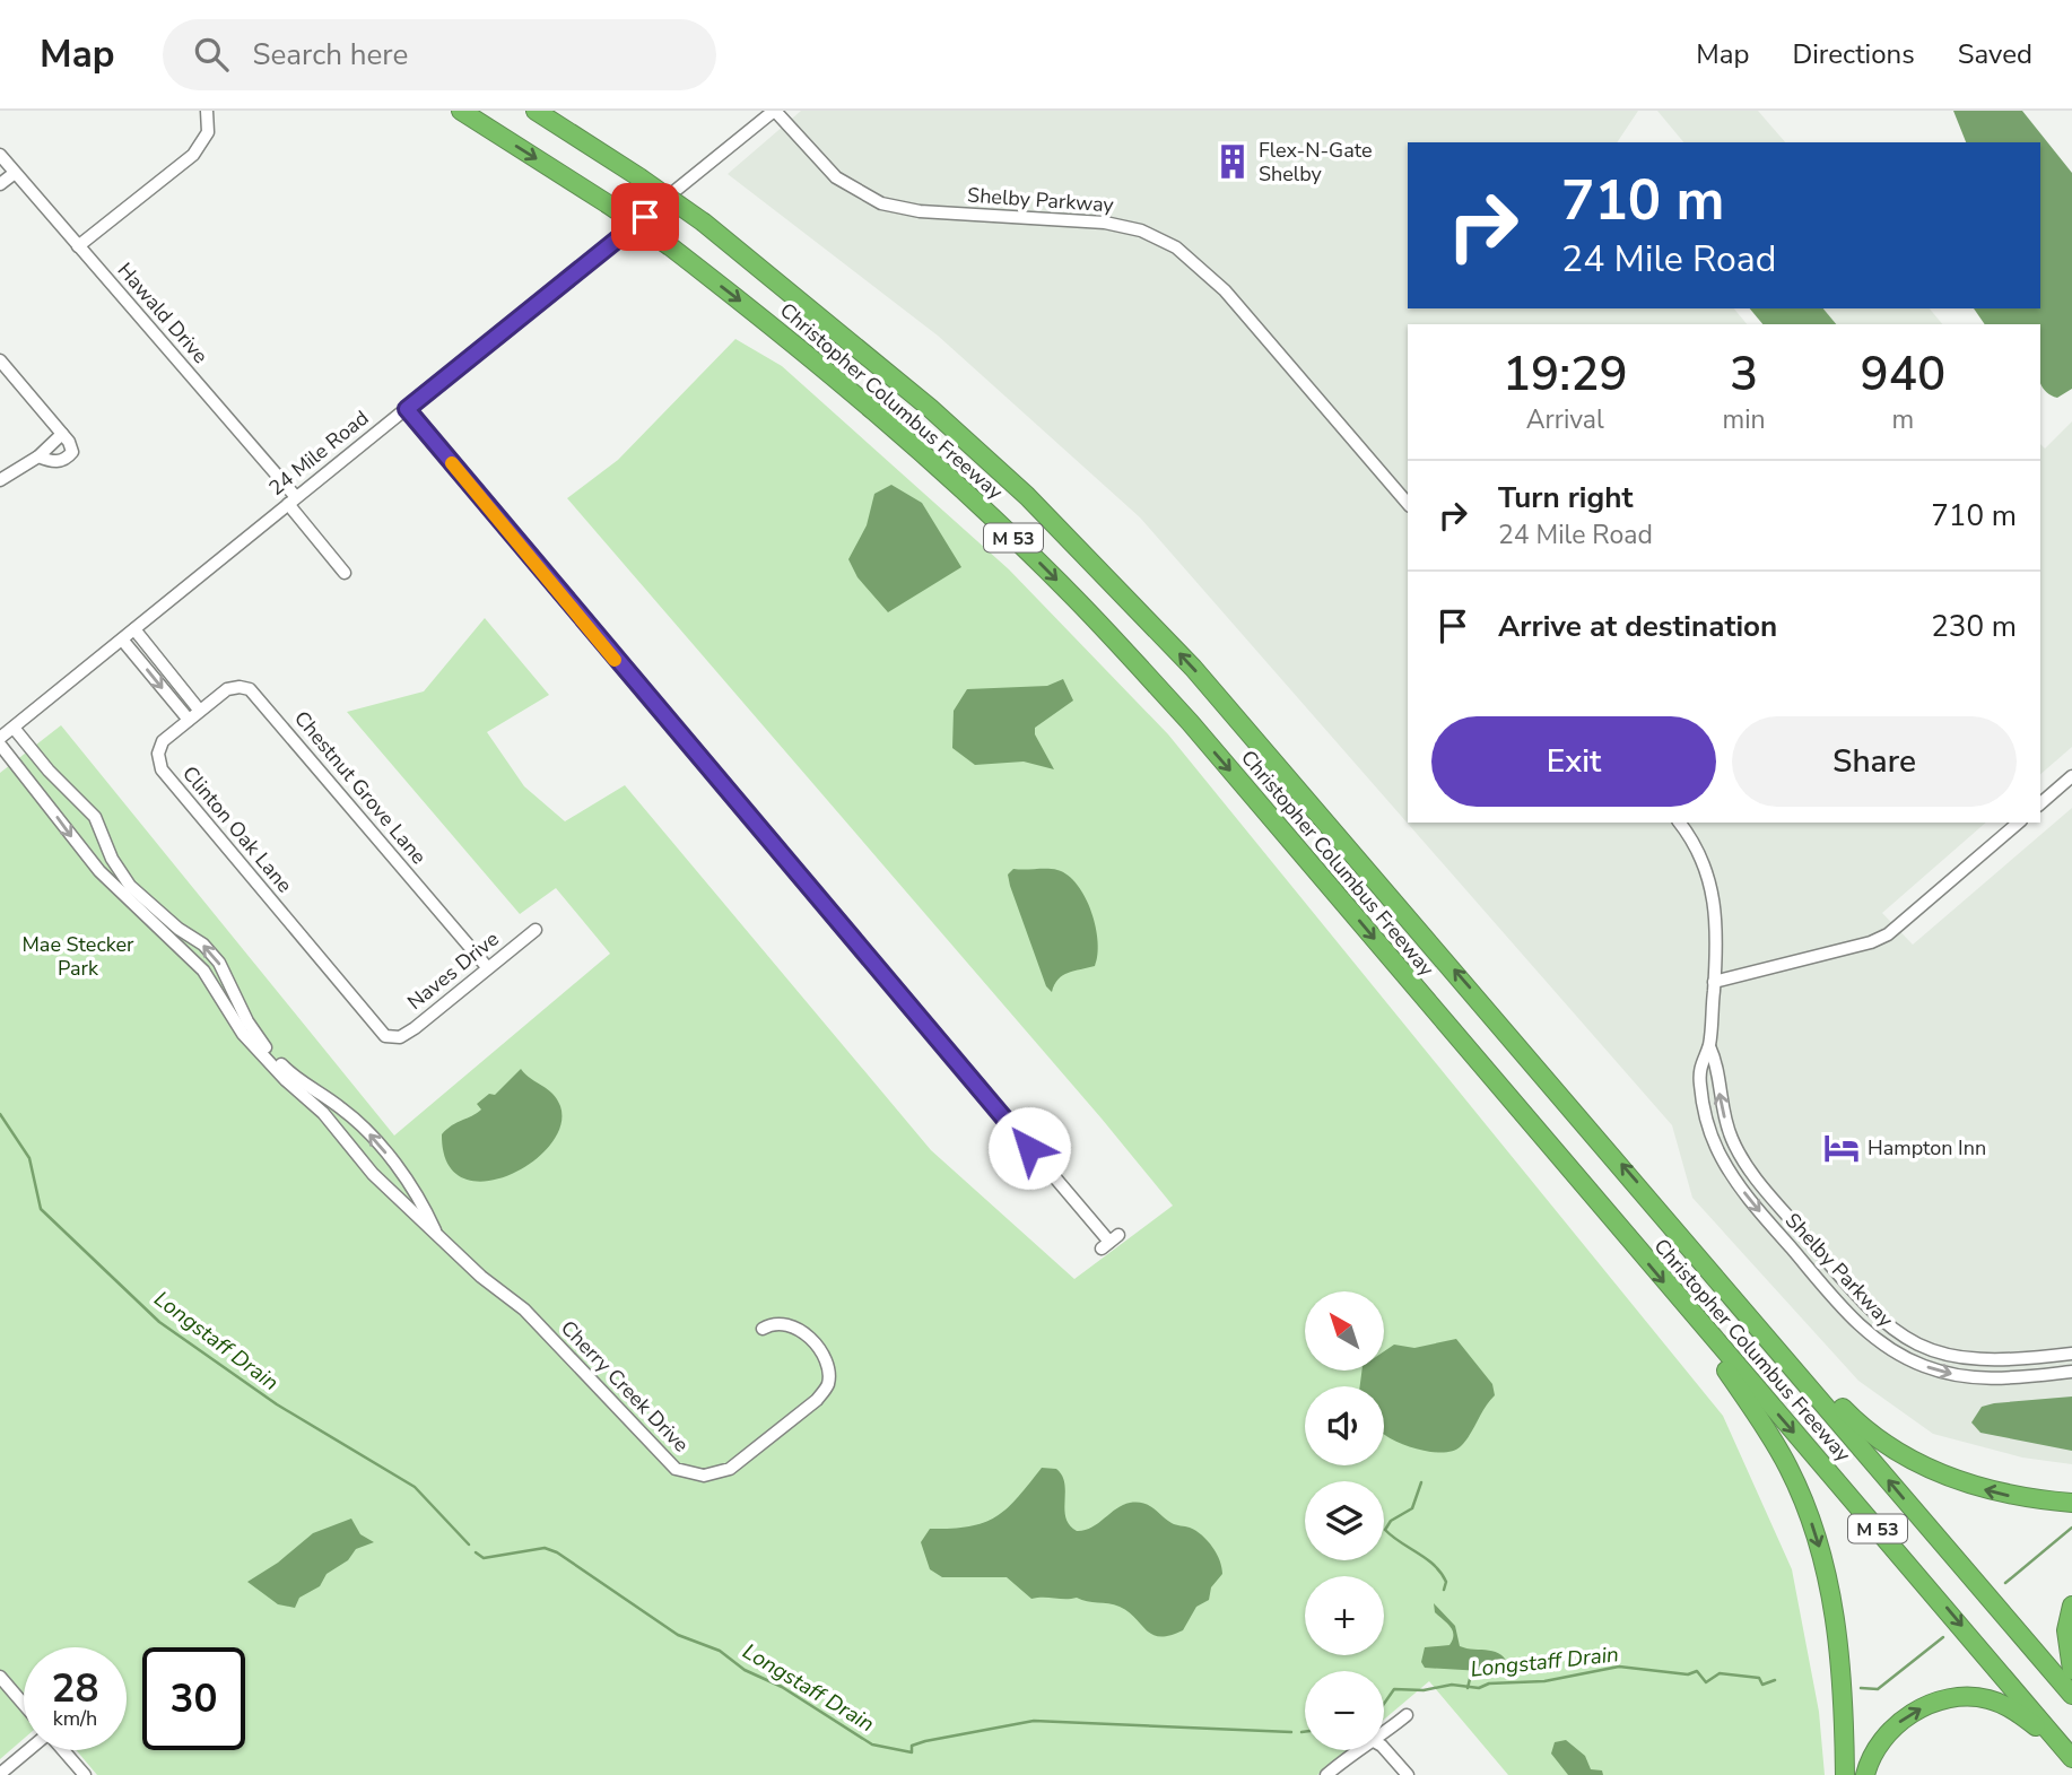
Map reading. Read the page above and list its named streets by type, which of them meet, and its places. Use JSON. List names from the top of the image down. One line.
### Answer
{"streets":{"highway":["Christopher Columbus Freeway","M 53"],"street":["Shelby Parkway","Hawald Drive","24 Mile Road","Chestnut Grove Lane","Clinton Oak Lane","Naves Drive","Cherry Creek Drive"]},"crossings":[["Shelby Parkway","24 Mile Road"],["Hawald Drive","24 Mile Road"],["24 Mile Road","Cherry Creek Drive"],["Chestnut Grove Lane","Clinton Oak Lane"],["Chestnut Grove Lane","Naves Drive"],["Clinton Oak Lane","Naves Drive"]],"water":["Longstaff Drain"],"parks":["Mae Stecker Park"],"places":{"building":["Flex-N-Gate Shelby"],"hotel":["Hampton Inn"]},"north":"top left","page":{"header":"Map","search":"Search here","nav":["Map","Directions","Saved"],"turn":["710 m","24 Mile Road"],"eta":["19:29","Arrival","3","min","940","m"],"list":[{"name":"Turn right","note":"24 Mile Road","value":"710 m"},{"name":"Arrive at destination","value":"230 m"}],"buttons":["Exit","Share"],"map_buttons":["+","−"],"speed":"28 km/h","limit":"30"}}
